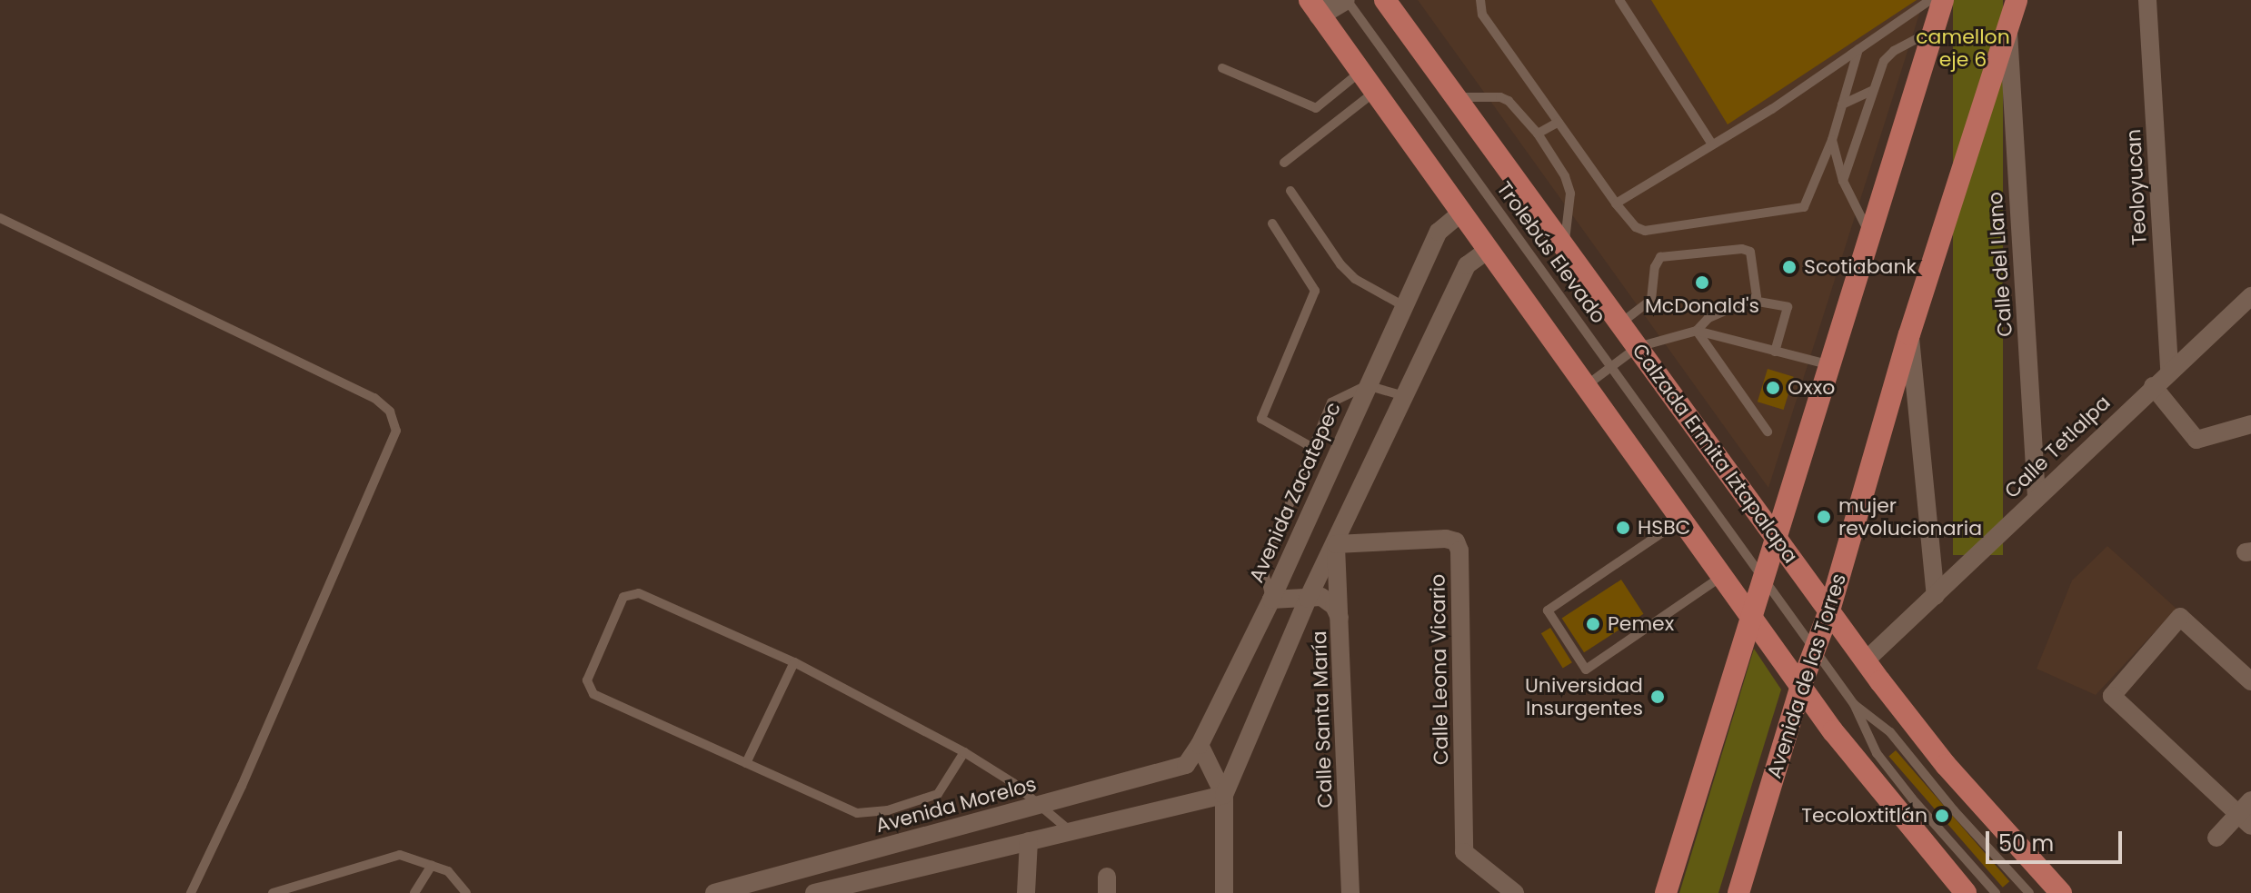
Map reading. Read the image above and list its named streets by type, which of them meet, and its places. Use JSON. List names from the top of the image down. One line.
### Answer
{"streets":{"main road":["Calzada Ermita Iztapalapa","Avenida de las Torres"],"street":["Teoloyucan","Calle del Llano","Calle Tetlalpa","Avenida Zacatepec","Calle Leona Vicario","Calle Santa María","Avenida Morelos"],"lane":["Trolebús Elevado"]},"crossings":[["Teoloyucan","Calle Tetlalpa"],["Calle del Llano","Calle Tetlalpa"],["Calle del Llano","Avenida de las Torres"],["Calle Tetlalpa","Calzada Ermita Iztapalapa"],["Calzada Ermita Iztapalapa","Avenida de las Torres"],["Avenida Zacatepec","Avenida Morelos"],["Calle Leona Vicario","Calle Santa María"]],"parks":["camellon eje 6"],"places":["Scotiabank","McDonald's","Oxxo","mujer revolucionaria","HSBC","Pemex","Universidad Insurgentes","Tecoloxtitlán"],"scale_bar":"50 m"}
